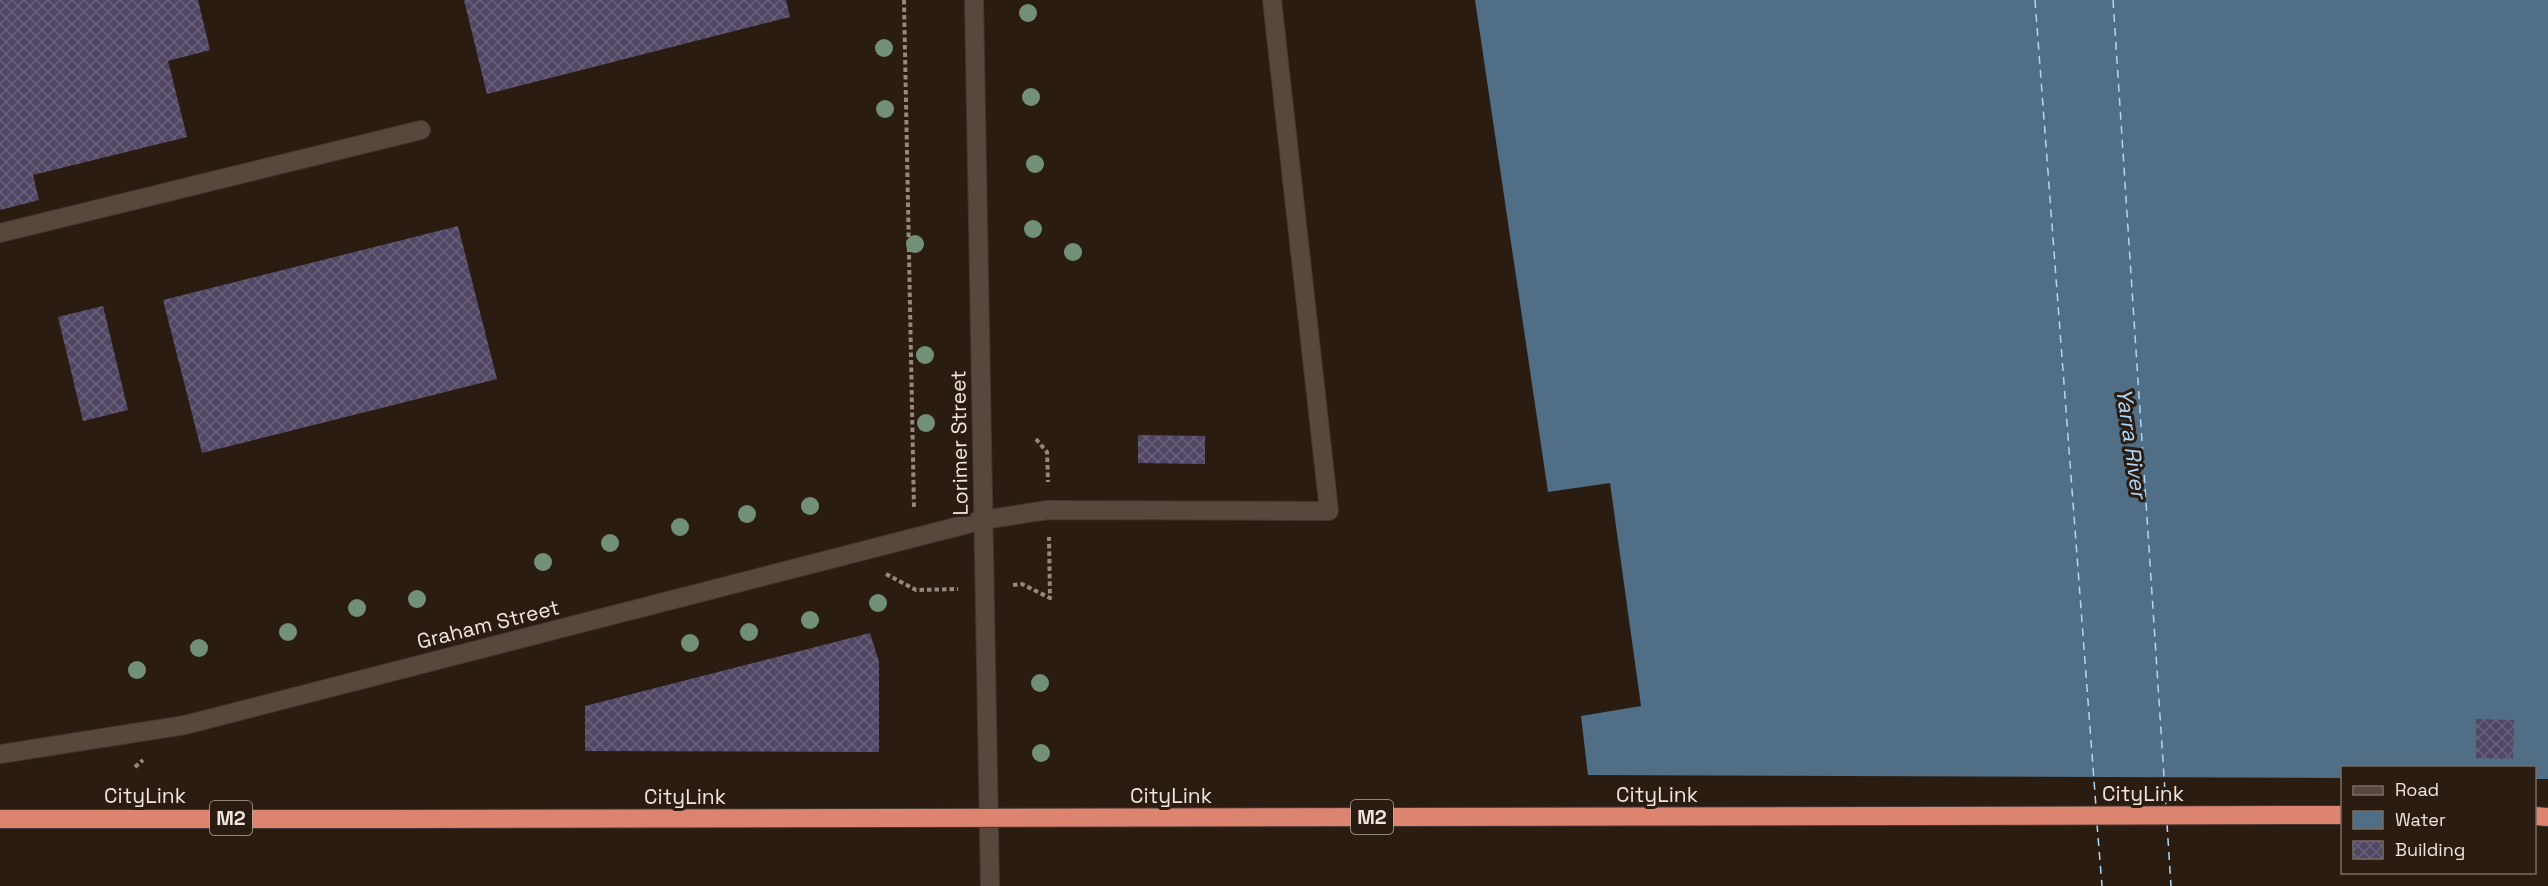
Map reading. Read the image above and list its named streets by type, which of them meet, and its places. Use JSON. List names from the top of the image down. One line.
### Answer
{"streets":{"highway":["CityLink","M2"],"street":["Lorimer Street","Graham Street"]},"crossings":[["Lorimer Street","Graham Street"]],"water":["Yarra River"],"legend":["Road","Water","Building"]}
